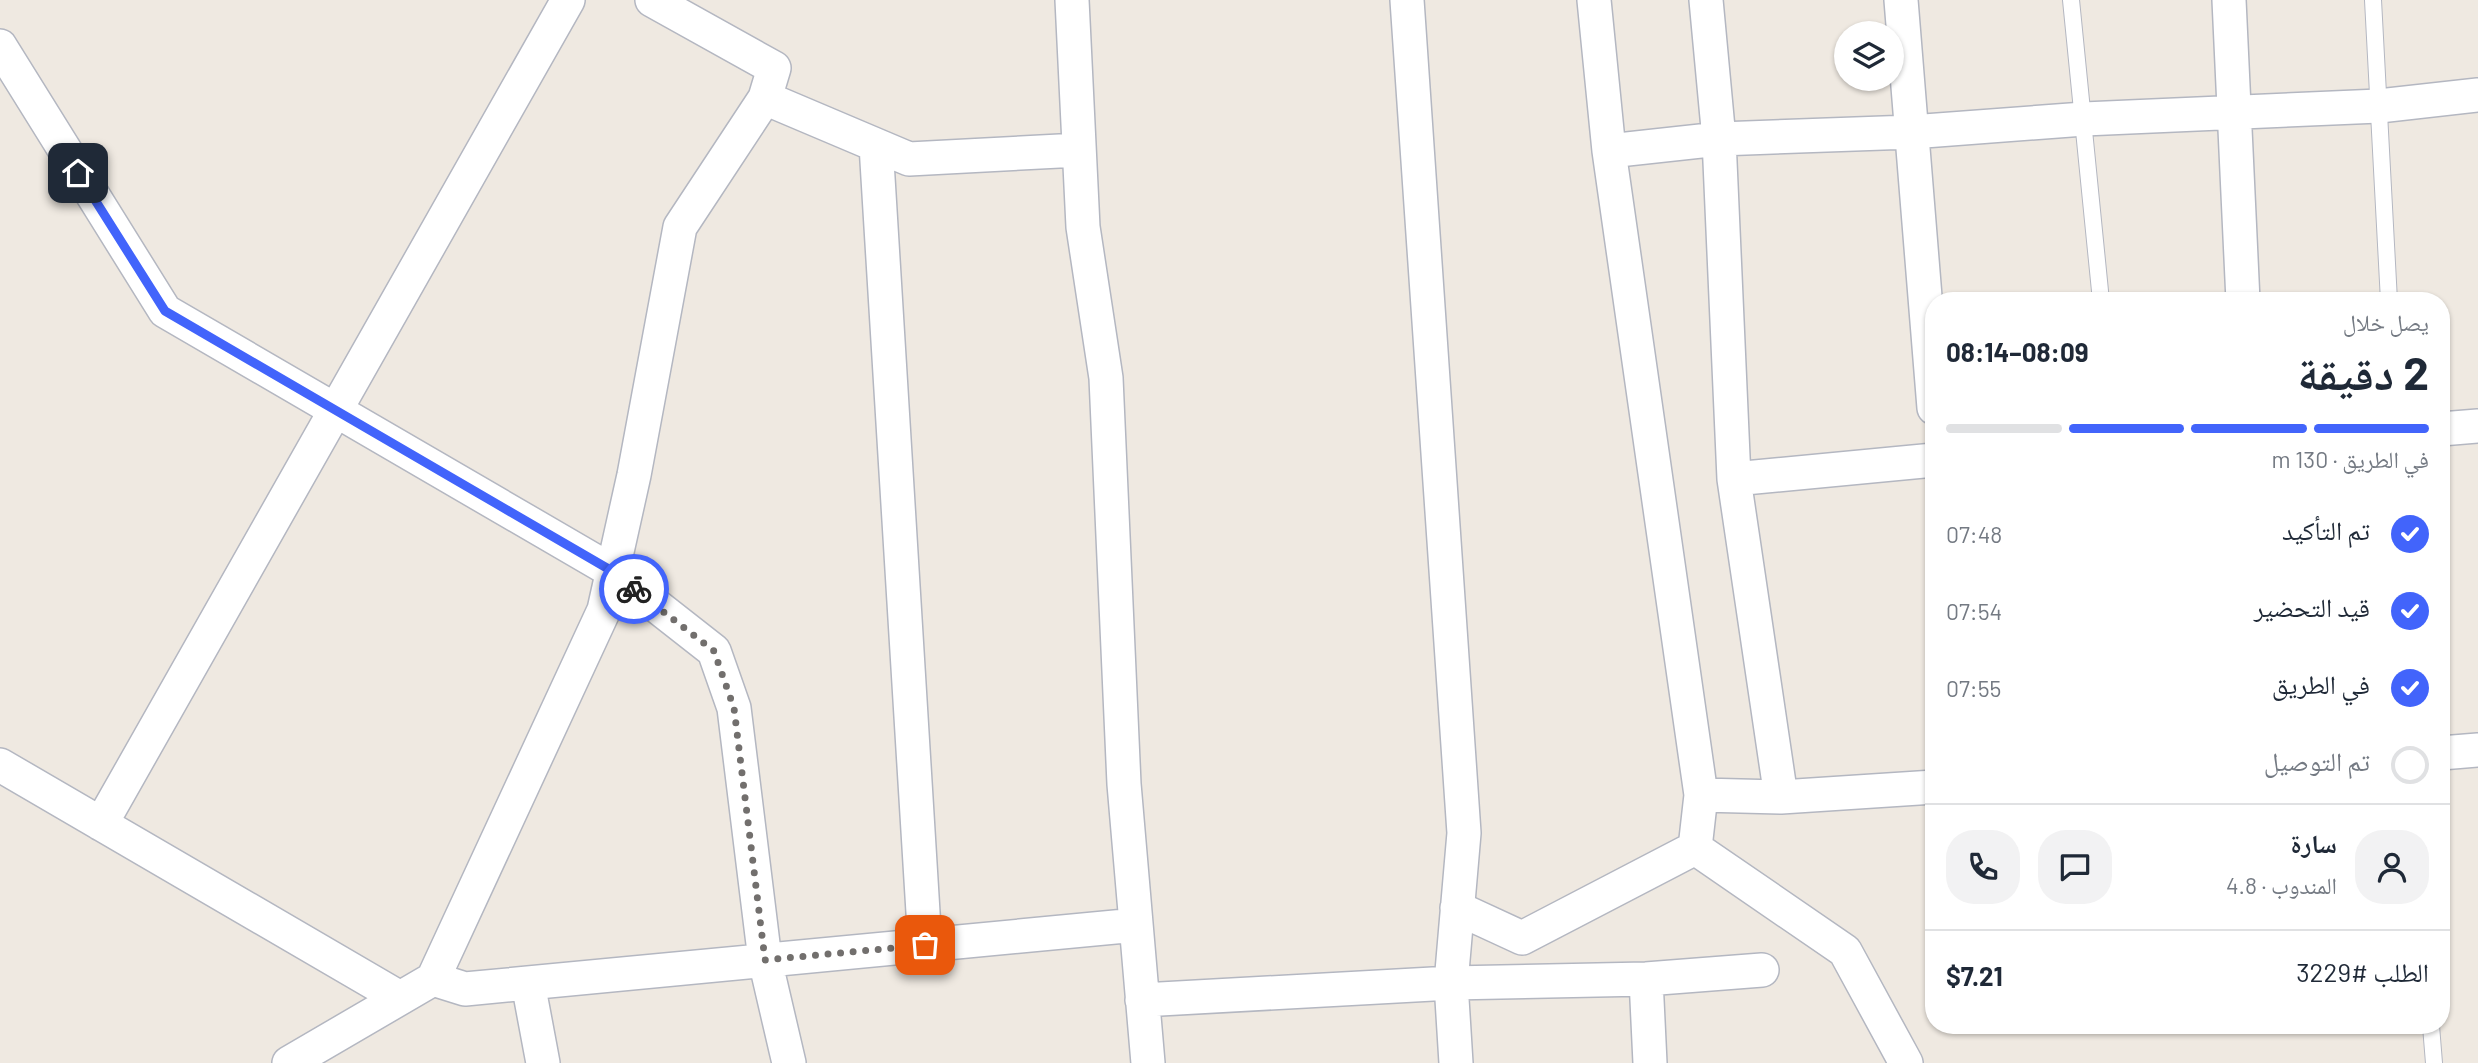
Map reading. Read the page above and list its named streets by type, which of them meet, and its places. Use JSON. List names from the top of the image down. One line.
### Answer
{"page":{"heading":["2 دقيقة","يصل خلال","08:09–08:14"],"panel":["سارة","المندوب · 4.8","الطلب #3229","$7.21"],"bar":"في الطريق · 130 m","list":[["تم التأكيد","07:48"],["قيد التحضير","07:54"],["في الطريق","07:55"],"تم التوصيل"]}}
